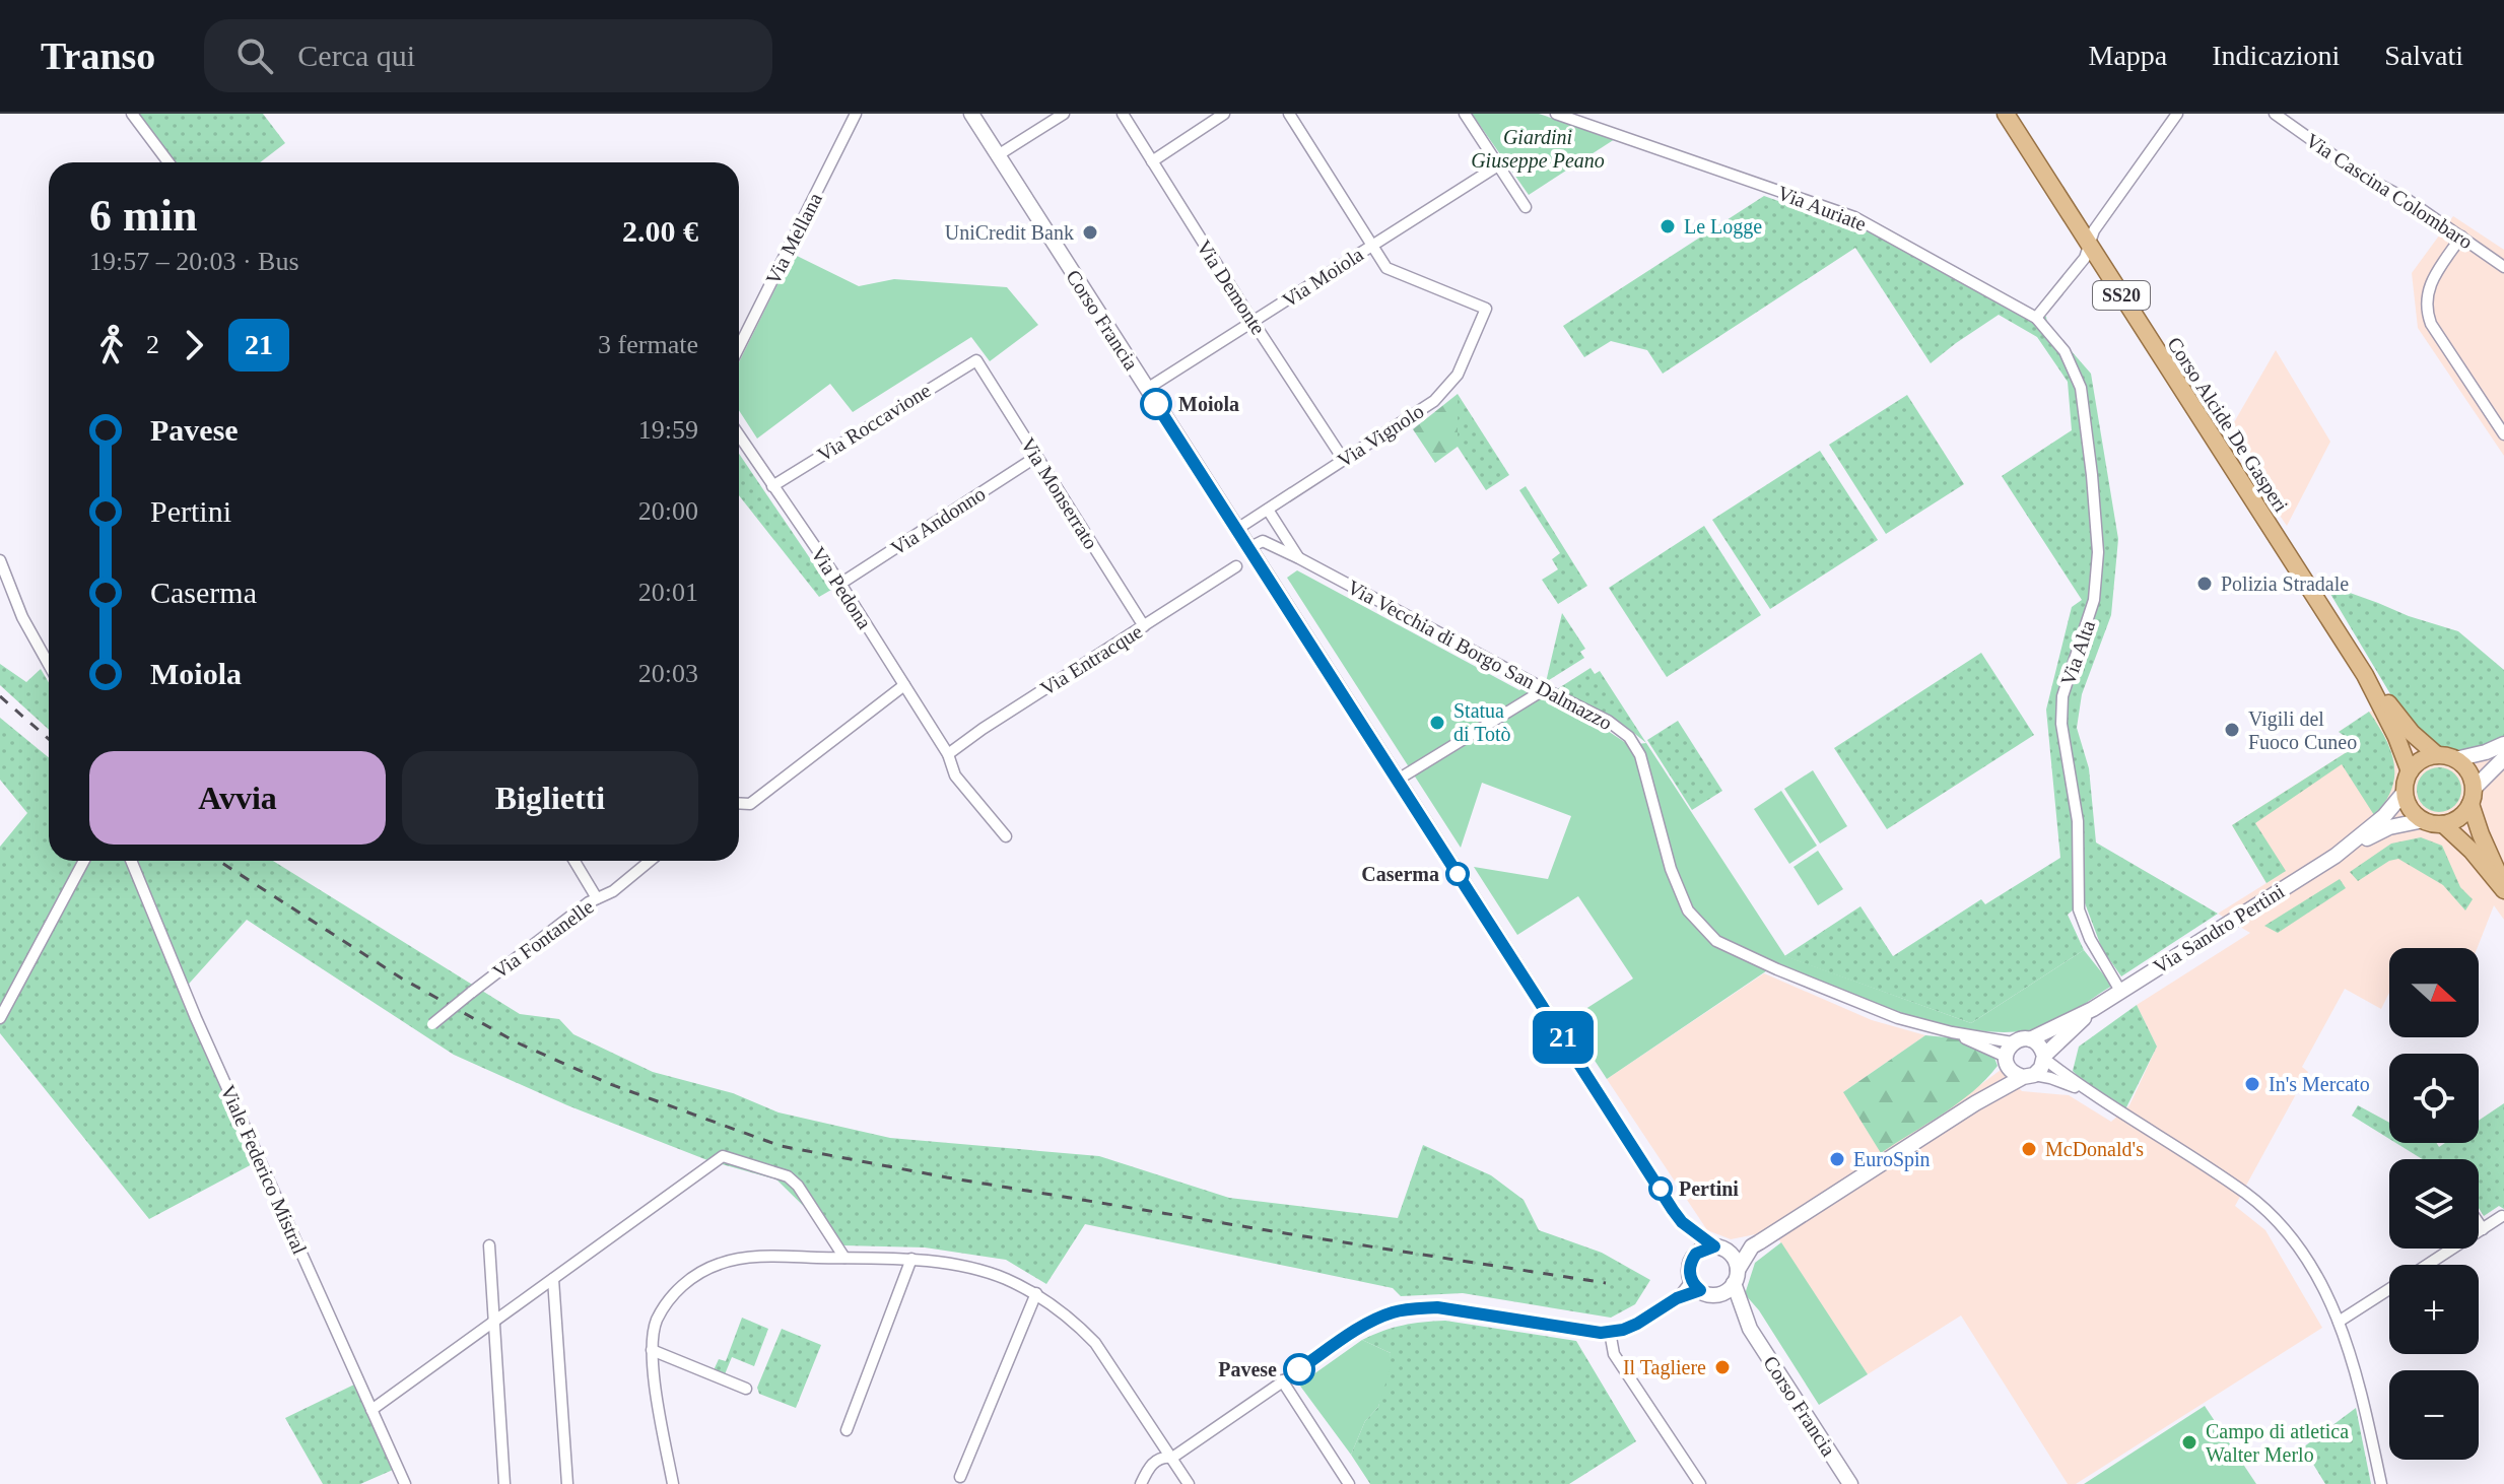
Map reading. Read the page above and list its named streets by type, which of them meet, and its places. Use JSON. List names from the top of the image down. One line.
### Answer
{"streets":{"main road":["SS20","Corso Francia","Corso Alcide De Gasperi","Via Sandro Pertini"],"street":["Via Cascina Colombaro","Via Auriate","Via Mellana","Via Moiola","Via Demonte","Via Roccavione","Via Vignolo","Via Monserrato","Via Andonno","Via Pedona","Via Alta","Via Vecchia di Borgo San Dalmazzo","Via Entracque","Via Fontanelle","Viale Federico Mistral"]},"crossings":[["Via Auriate","Via Alta"],["Via Moiola","Via Demonte"],["Via Moiola","Corso Francia"],["Via Moiola","Via Vignolo"],["Via Demonte","Via Vignolo"],["Corso Francia","Via Vignolo"],["Corso Francia","Via Vecchia di Borgo San Dalmazzo"],["Via Roccavione","Via Monserrato"],["Via Roccavione","Via Pedona"],["Corso Alcide De Gasperi","Via Sandro Pertini"],["Via Monserrato","Via Andonno"],["Via Monserrato","Via Entracque"],["Via Andonno","Via Pedona"],["Via Pedona","Via Entracque"],["Via Alta","Via Sandro Pertini"],["Via Vecchia di Borgo San Dalmazzo","Via Sandro Pertini"]],"parks":["Giardini Giuseppe Peano"],"places":["Le Logge","UniCredit Bank","Moiola","Polizia Stradale","Statua di Totò","Vigili del Fuoco Cuneo","Caserma","In's Mercato","McDonald's","EuroSpin","Pertini","Il Tagliere","Pavese","Campo di atletica Walter Merlo"],"lines":["bus line 21"],"north":"right","page":{"header":"Transo","search":"Cerca qui","nav":["Mappa","Indicazioni","Salvati"],"on_map":"21","heading":["6 min","19:57 – 20:03 · Bus","2.00 €"],"legs":["2","21","3 fermate"],"list":[{"name":"Pavese","value":"19:59"},{"name":"Pertini","value":"20:00"},{"name":"Caserma","value":"20:01"},{"name":"Moiola","value":"20:03"}],"buttons":["Avvia","Biglietti"],"map_buttons":["+","−"]}}
